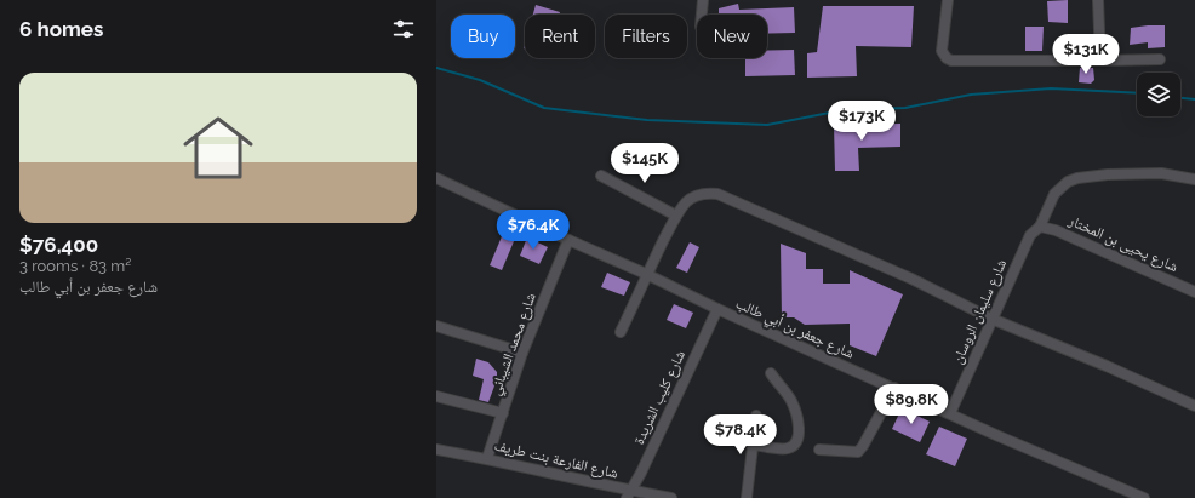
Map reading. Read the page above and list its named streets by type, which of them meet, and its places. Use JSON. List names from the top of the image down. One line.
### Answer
{"streets":{"street":["شارع يحيى بن المختار","شارع سليمان الروسان","شارع جعفر بن أبي طالب","شارع محمد الشيباني","شارع كليب الشريدة","شارع الفارعة بنت طريف"]},"crossings":[["شارع يحيى بن المختار","شارع سليمان الروسان"],["شارع سليمان الروسان","شارع جعفر بن أبي طالب"],["شارع جعفر بن أبي طالب","شارع محمد الشيباني"],["شارع جعفر بن أبي طالب","شارع كليب الشريدة"],["شارع محمد الشيباني","شارع الفارعة بنت طريف"],["شارع كليب الشريدة","شارع الفارعة بنت طريف"]],"page":{"heading":"6 homes","chip":["Buy","Rent","Filters","New"],"price":["$131K","$173K","$145K","$76.4K","$89.8K","$78.4K"],"list":[{"name":"$76,400","note":"3 rooms · 83 m² · شارع جعفر بن أبي طالب"}]}}
